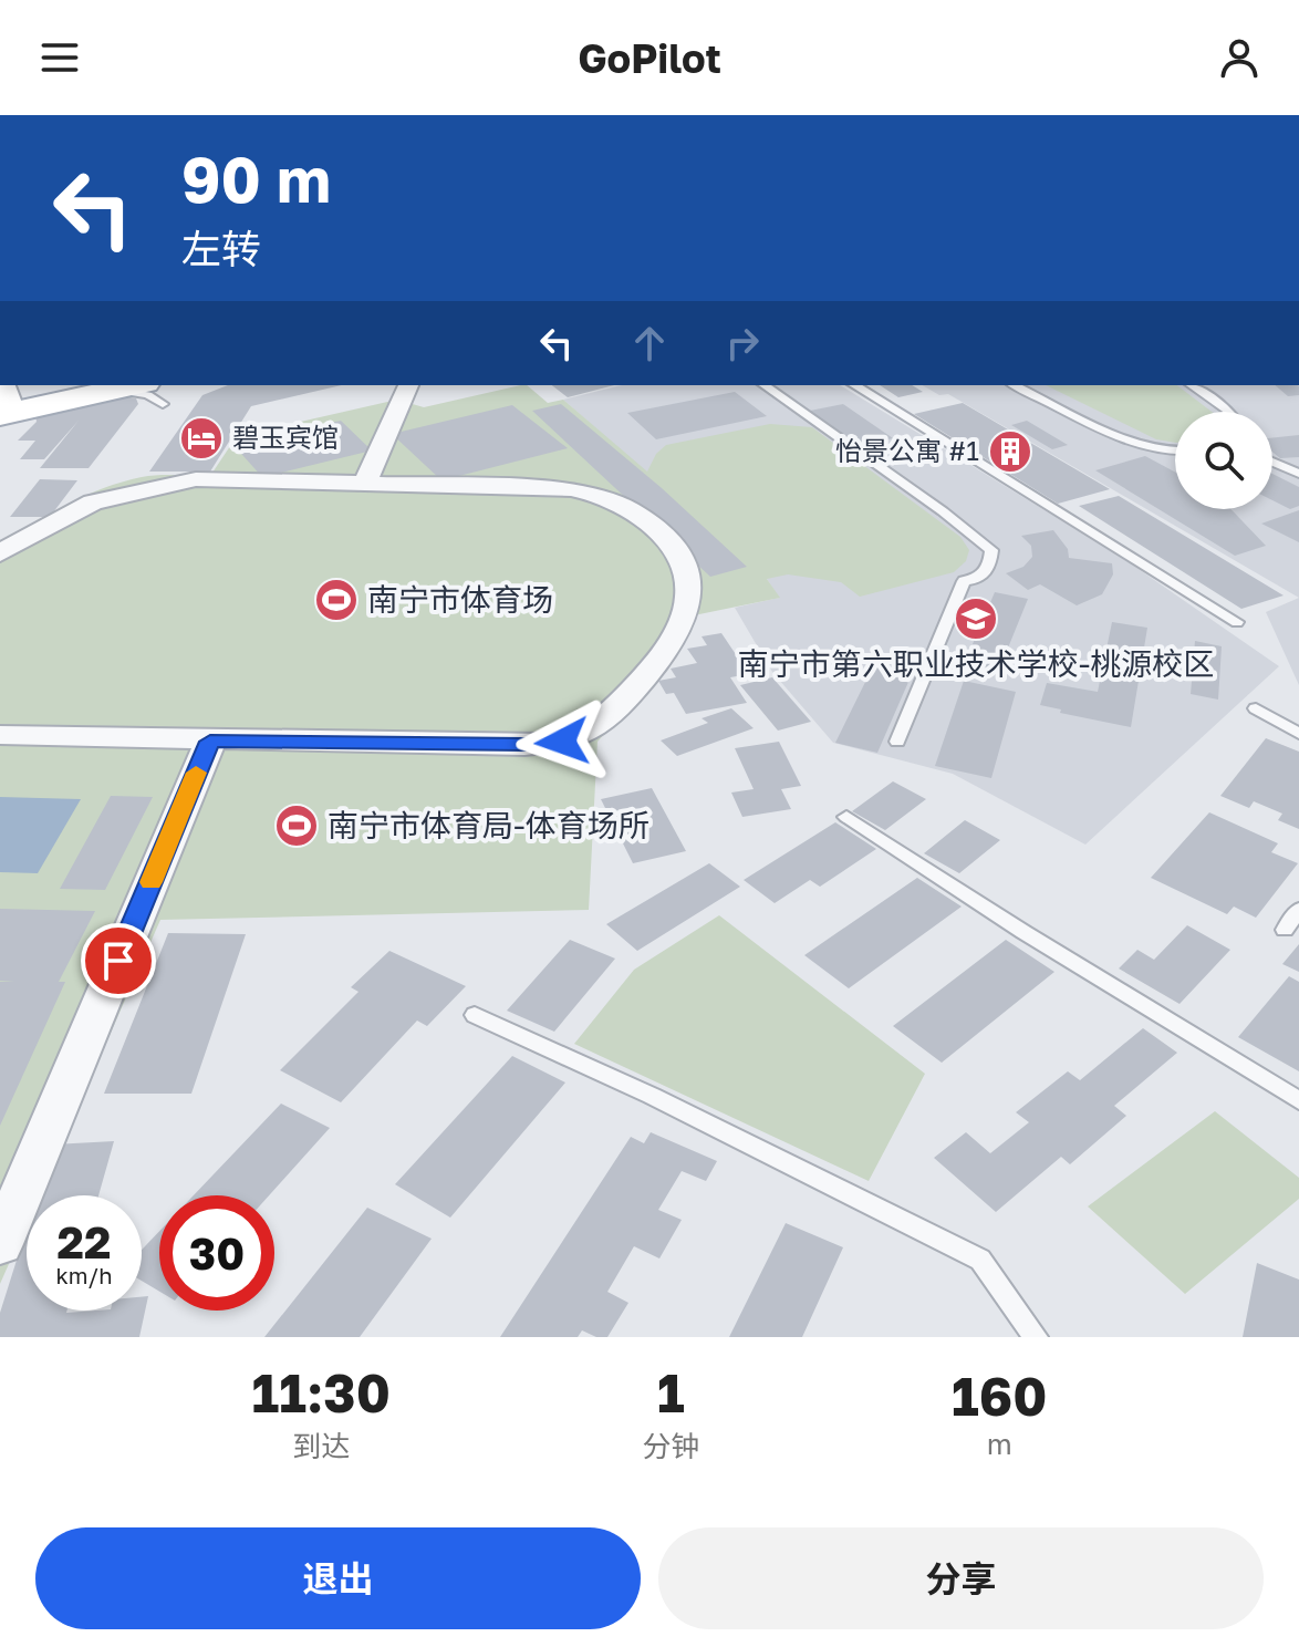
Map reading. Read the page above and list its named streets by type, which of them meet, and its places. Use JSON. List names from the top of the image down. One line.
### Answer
{"places":{"hotel":["碧玉宾馆"],"building":["怡景公寓 #1"],"sports":["南宁市体育场","南宁市体育局-体育场所"],"school or university":["南宁市第六职业技术学校-桃源校区"]},"page":{"header":"GoPilot","turn":["90 m","左转"],"speed":"22 km/h","limit":"30","eta":["11:30","到达","1","分钟","160","m"],"buttons":["退出","分享"]}}
